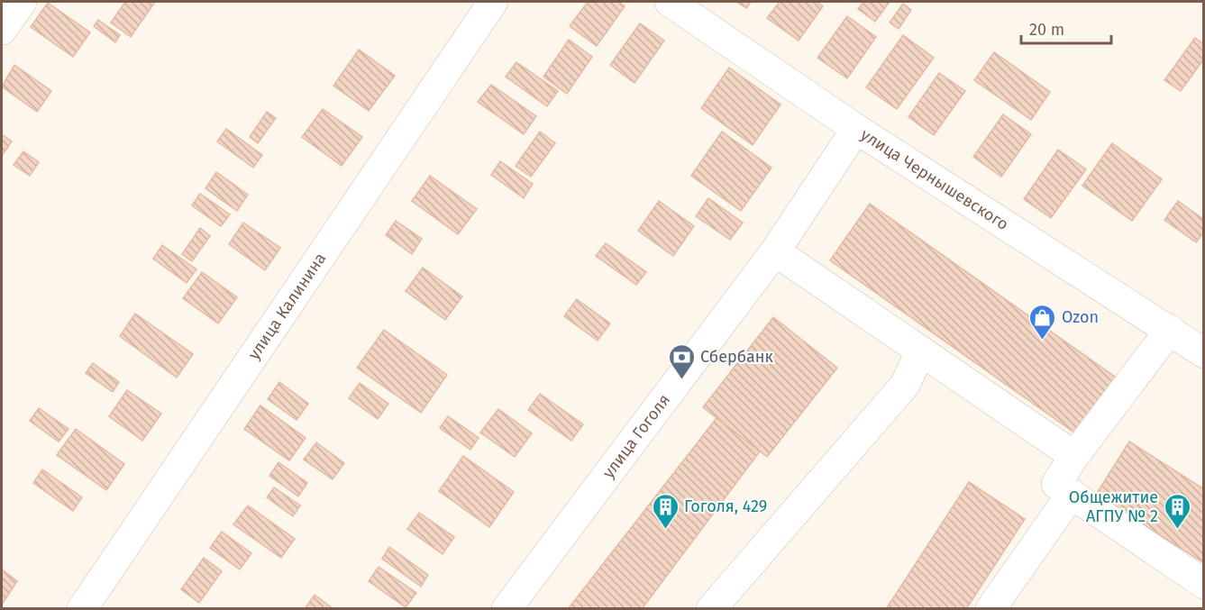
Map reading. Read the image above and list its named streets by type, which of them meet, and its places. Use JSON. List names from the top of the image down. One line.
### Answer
{"streets":{"street":["улица Чернышевского","улица Калинина","улица Гоголя"]},"crossings":[["улица Чернышевского","улица Гоголя"]],"places":{"shop":["Ozon"],"bank":["Сбербанк"],"building":["Гоголя, 429","Общежитие АГПУ № 2"]},"scale_bar":"20 m"}
